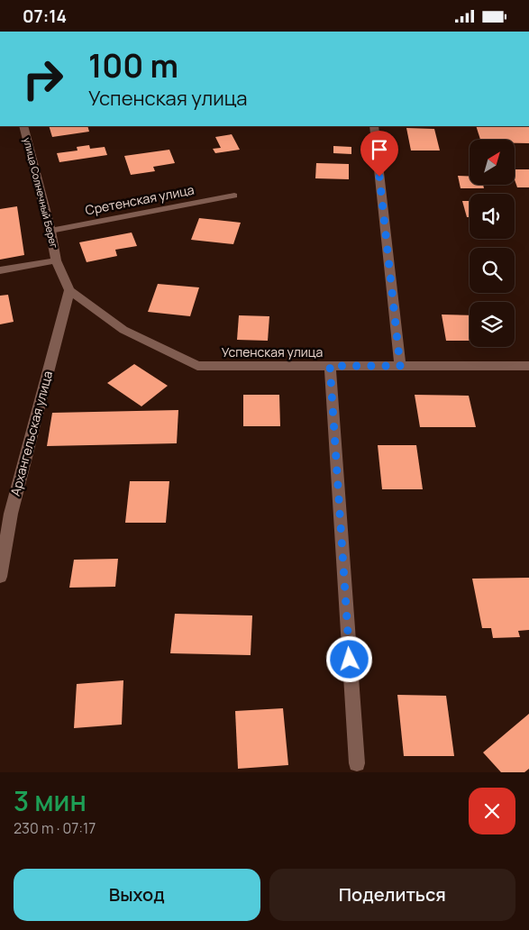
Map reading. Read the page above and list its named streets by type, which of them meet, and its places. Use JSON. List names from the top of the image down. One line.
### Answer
{"streets":{"street":["улица Солнечный Берег","Успенская улица","Архангельская улица"],"lane":["Сретенская улица"]},"crossings":[["улица Солнечный Берег","Сретенская улица"],["улица Солнечный Берег","Успенская улица"],["Успенская улица","Архангельская улица"]],"north":"top right","page":{"status":"07:14","turn":["100 m","Успенская улица"],"heading":["3 мин","230 m · 07:17"],"buttons":["Выход","Поделиться"]}}
